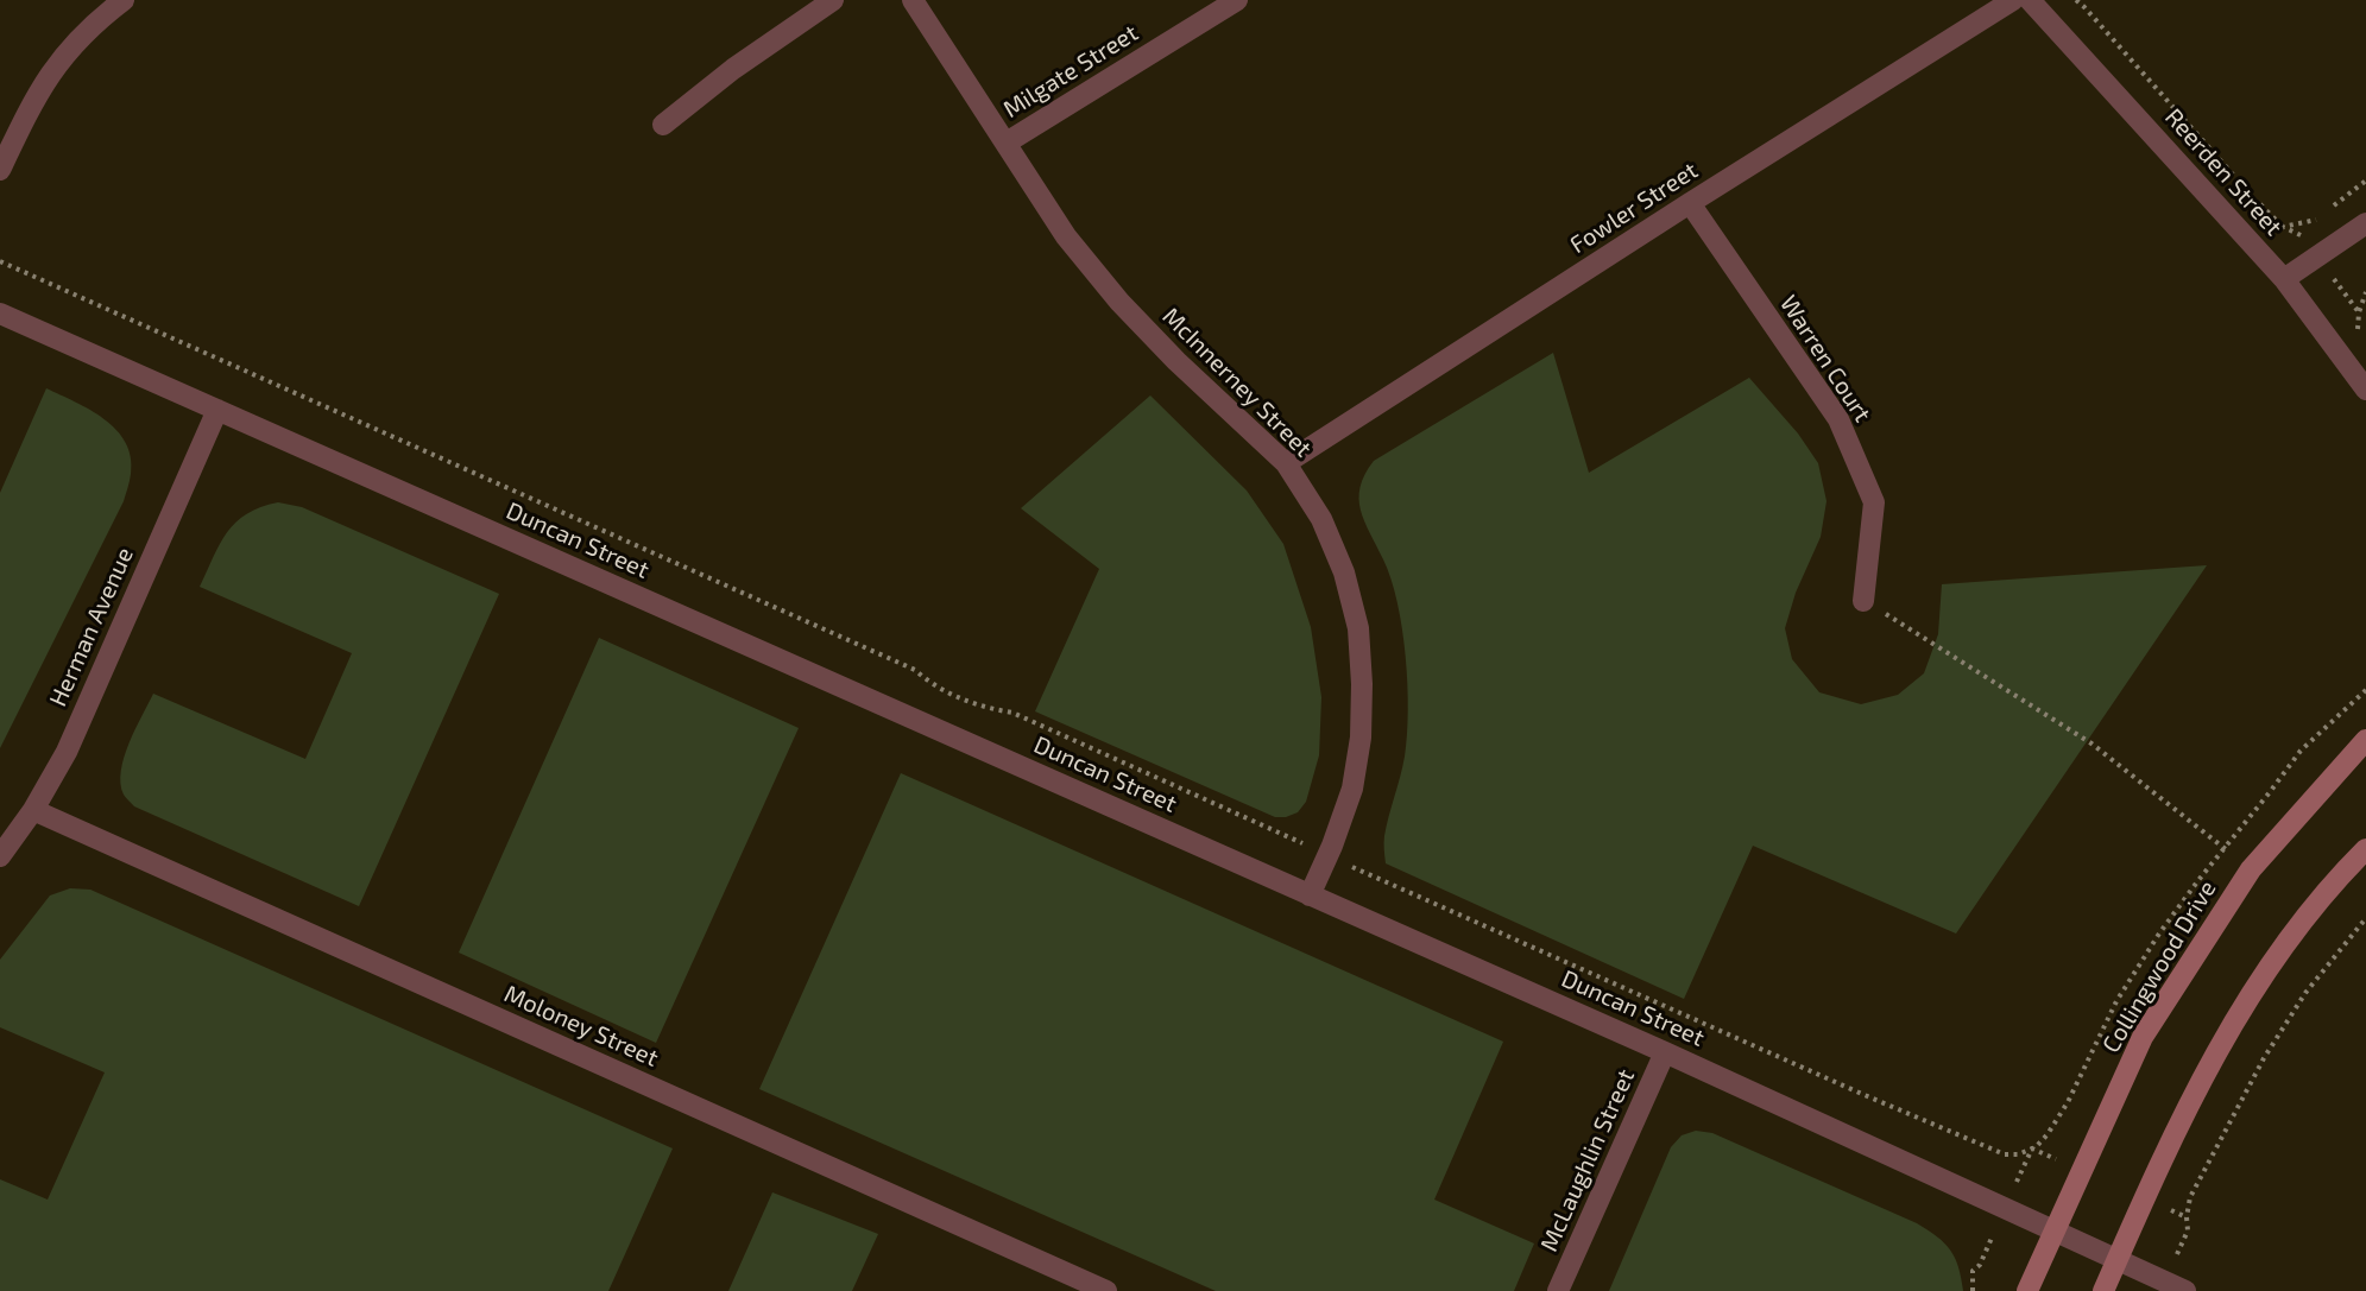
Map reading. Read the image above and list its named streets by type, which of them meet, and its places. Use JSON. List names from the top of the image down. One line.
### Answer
{"streets":{"main road":["Collingwood Drive"],"street":["Milgate Street","Reerden Street","Fowler Street","Warren Court","McInnerney Street","Duncan Street","Herman Avenue","Moloney Street","McLaughlin Street"]},"crossings":[["Milgate Street","McInnerney Street"],["Fowler Street","Warren Court"],["Fowler Street","McInnerney Street"],["McInnerney Street","Duncan Street"],["Duncan Street","Herman Avenue"],["Duncan Street","Collingwood Drive"],["Duncan Street","McLaughlin Street"],["Herman Avenue","Moloney Street"]]}
